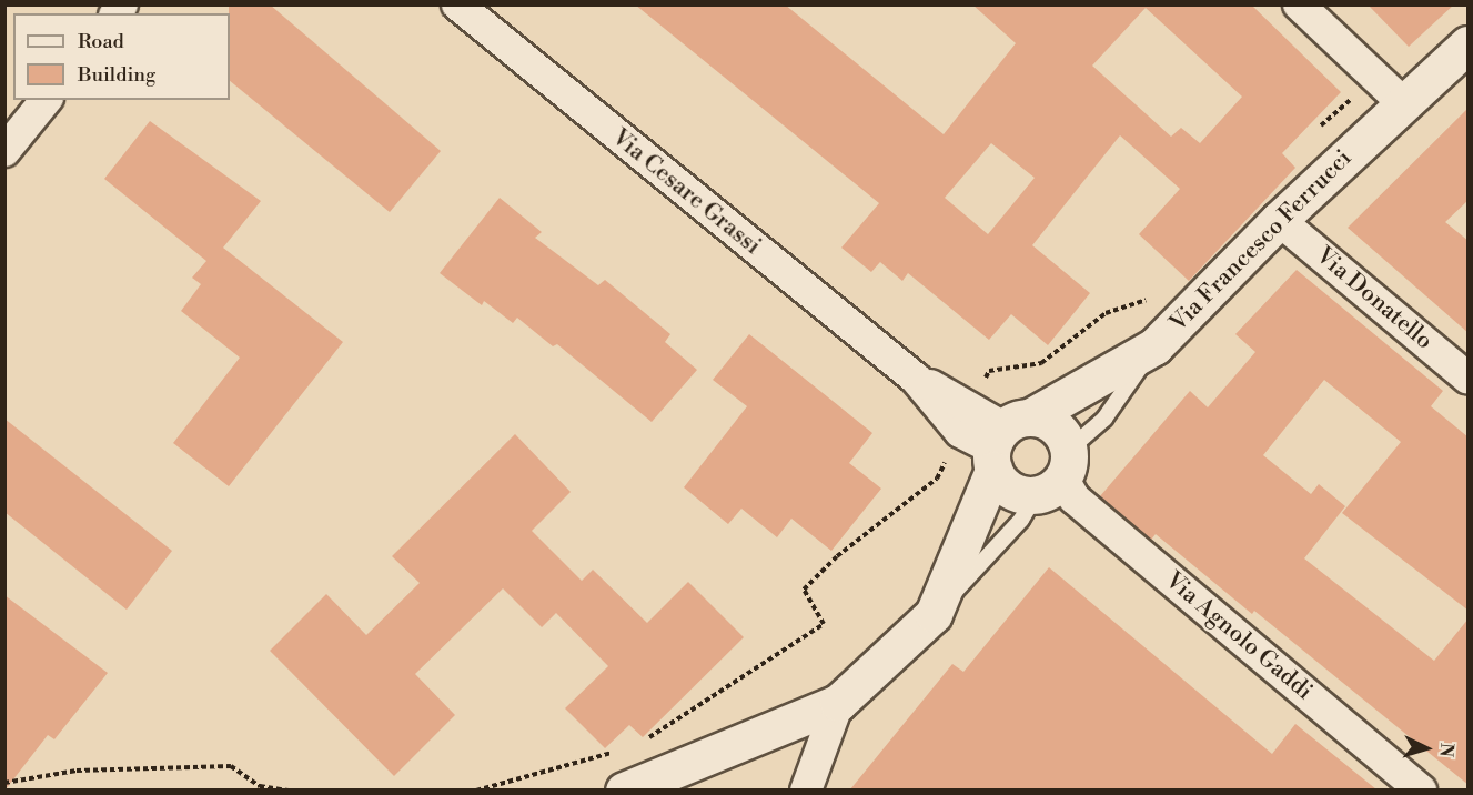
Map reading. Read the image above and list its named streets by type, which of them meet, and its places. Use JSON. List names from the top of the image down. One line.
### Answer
{"streets":{"street":["Via Cesare Grassi","Via Francesco Ferrucci","Via Donatello","Via Agnolo Gaddi"]},"crossings":[["Via Francesco Ferrucci","Via Donatello"],["Via Francesco Ferrucci","Via Agnolo Gaddi"]],"legend":["Road","Building"],"north":"right"}
